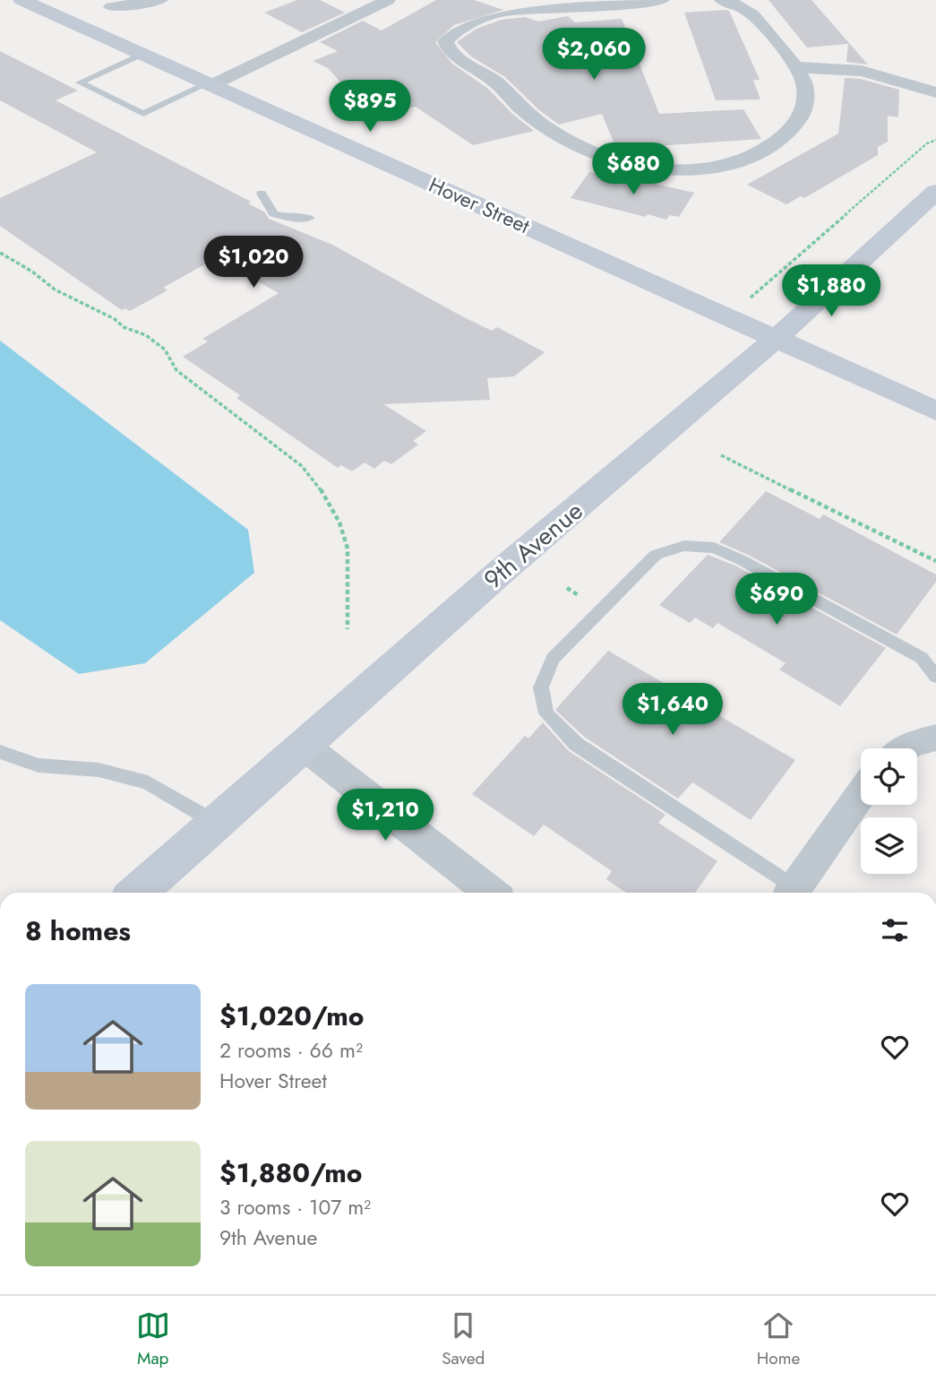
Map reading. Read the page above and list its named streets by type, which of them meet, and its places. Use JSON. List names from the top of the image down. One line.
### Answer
{"streets":{"main road":["Hover Street","9th Avenue"]},"crossings":[["Hover Street","9th Avenue"]],"page":{"price":["$2,060","$895","$680","$1,020","$1,880","$690","$1,640","$1,210"],"heading":"8 homes","list":[{"name":"$1,020/mo","note":"2 rooms · 66 m² · Hover Street"},{"name":"$1,880/mo","note":"3 rooms · 107 m² · 9th Avenue"}],"tabs":["Map","Saved","Home"]}}
